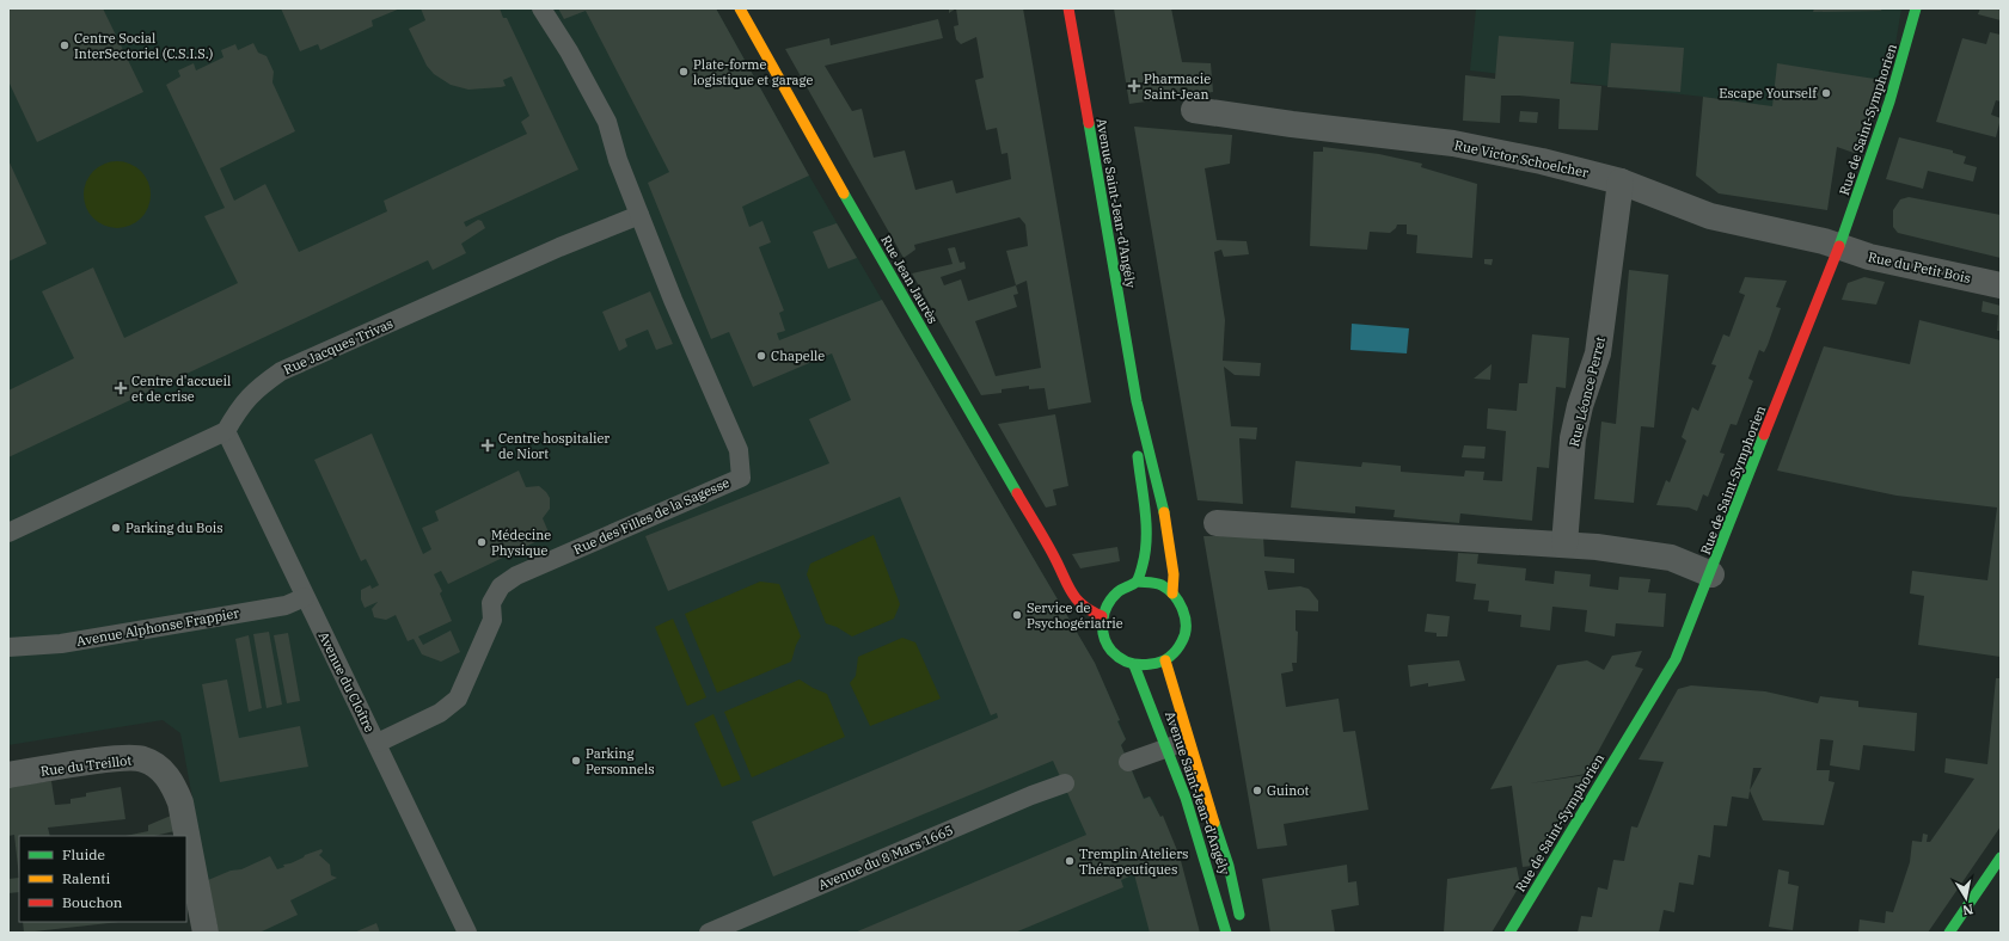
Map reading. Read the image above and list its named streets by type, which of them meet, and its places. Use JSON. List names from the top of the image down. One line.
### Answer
{"streets":{"street":["Rue de Saint-Symphorien","Rue Victor Schoelcher","Avenue Saint-Jean-d'Angély","Rue du Petit Bois","Rue Jean Jaurès","Rue Léonce Perret","Rue du Treillot"],"lane":["Rue Jacques Trivas","Rue des Filles de la Sagesse","Avenue Alphonse Frappier","Avenue du Cloître","Avenue du 8 Mars 1665"]},"crossings":[["Rue de Saint-Symphorien","Rue Victor Schoelcher"],["Rue de Saint-Symphorien","Rue du Petit Bois"],["Rue Victor Schoelcher","Rue du Petit Bois"],["Rue Victor Schoelcher","Rue Léonce Perret"],["Avenue Saint-Jean-d'Angély","Rue Jean Jaurès"],["Rue Jacques Trivas","Rue des Filles de la Sagesse"],["Rue Jacques Trivas","Avenue du Cloître"],["Rue des Filles de la Sagesse","Avenue du Cloître"],["Avenue Alphonse Frappier","Avenue du Cloître"]],"places":{"other":["Centre Social InterSectoriel (C.S.I.S.)","Plate-forme logistique et garage","Escape Yourself","Chapelle","Parking du Bois","Médecine Physique","Service de Psychogériatrie","Parking Personnels","Guinot","Tremplin Ateliers Thérapeutiques"],"health":["Pharmacie Saint-Jean","Centre d'accueil et de crise","Centre hospitalier de Niort"]},"legend":["Fluide","Ralenti","Bouchon"],"north":"bottom"}
